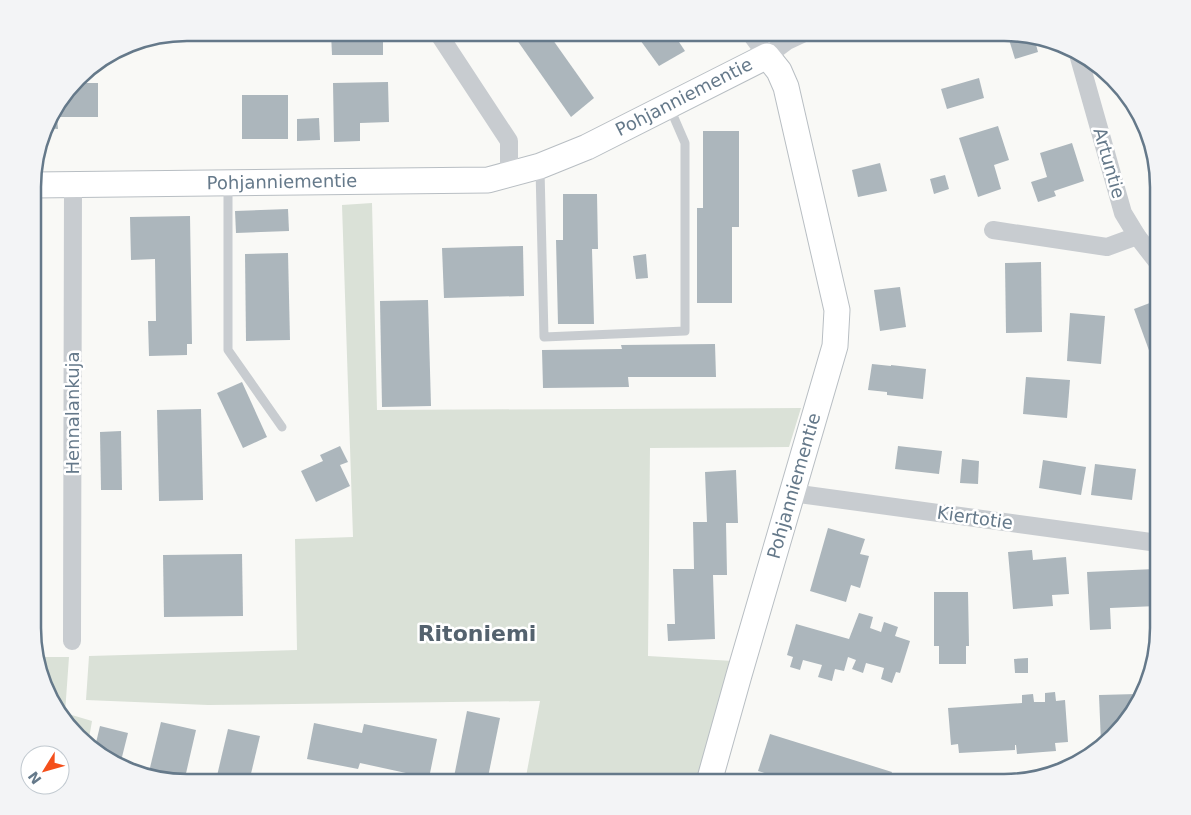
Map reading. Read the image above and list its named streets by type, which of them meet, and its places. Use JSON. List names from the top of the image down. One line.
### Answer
{"streets":{"street":["Pohjanniementie","Artuntie","Hennalankuja","Kiertotie"]},"crossings":[["Pohjanniementie","Hennalankuja"],["Pohjanniementie","Kiertotie"]],"districts":["Ritoniemi"],"north":"bottom left"}
